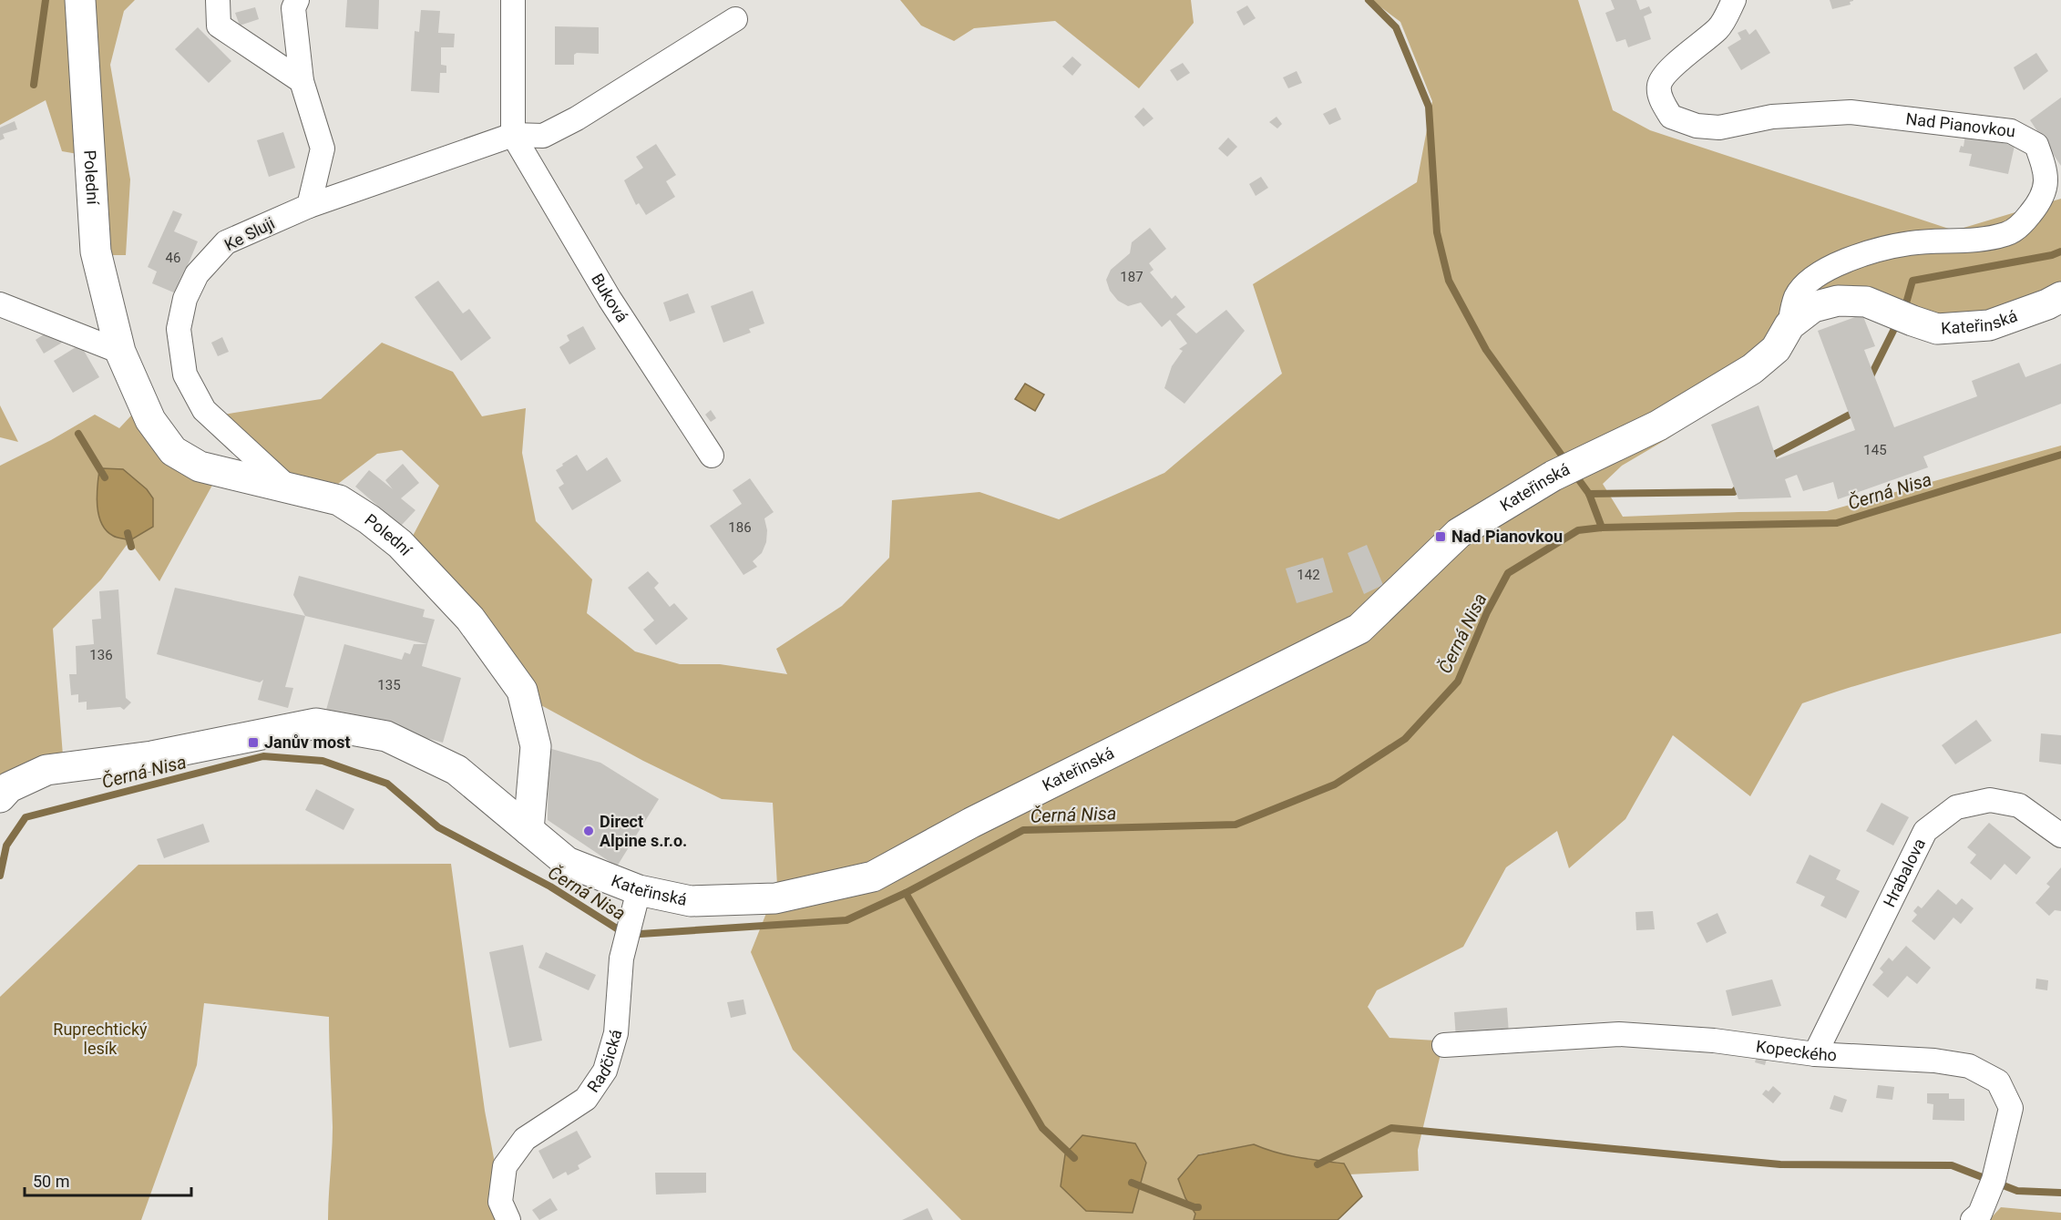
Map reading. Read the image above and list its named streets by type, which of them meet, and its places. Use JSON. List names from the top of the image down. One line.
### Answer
{"streets":{"street":["Nad Pianovkou","Polední","Ke Sluji","Buková","Kateřinská","Hrabalova","Kopeckého","Radčická"]},"crossings":[["Nad Pianovkou","Kateřinská"],["Polední","Ke Sluji"],["Polední","Kateřinská"],["Kateřinská","Radčická"],["Hrabalova","Kopeckého"]],"water":["Černá Nisa"],"parks":["Ruprechtický lesík"],"places":{"transit":["Nad Pianovkou","Janův most"],"other":["Direct Alpine s.r.o."]},"house_numbers":["46","187","145","186","142","136","135"],"scale_bar":"50 m"}
